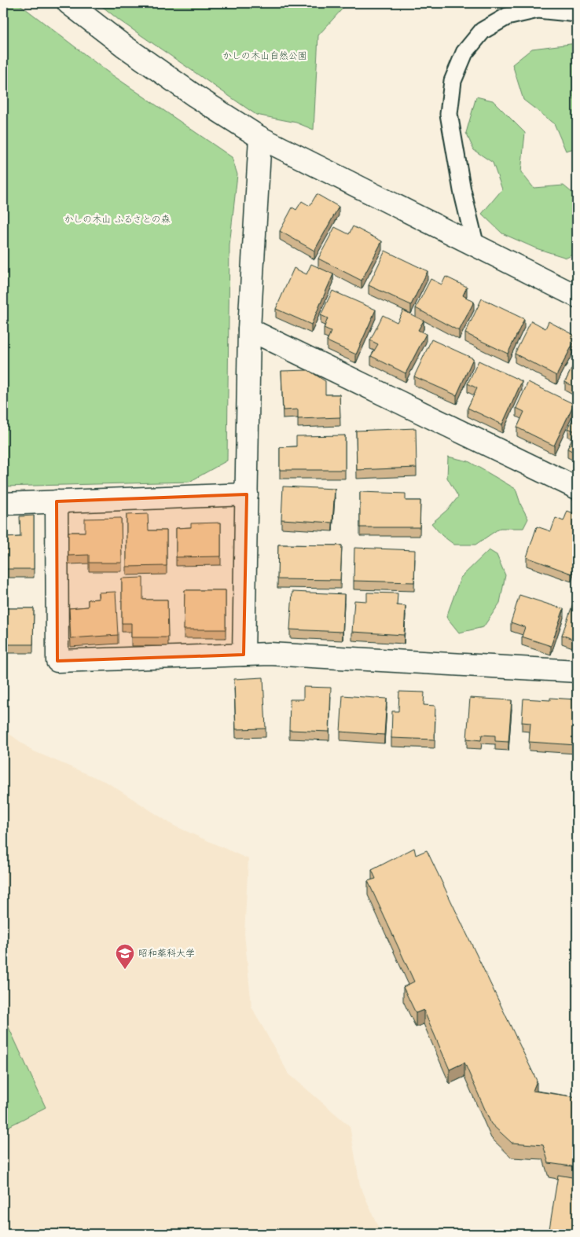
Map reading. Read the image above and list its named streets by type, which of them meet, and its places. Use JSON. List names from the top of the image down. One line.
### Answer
{"parks":["かしの木山自然公園","かしの木山 ふるさとの森"],"places":{"school or university":["昭和薬科大学"]}}
